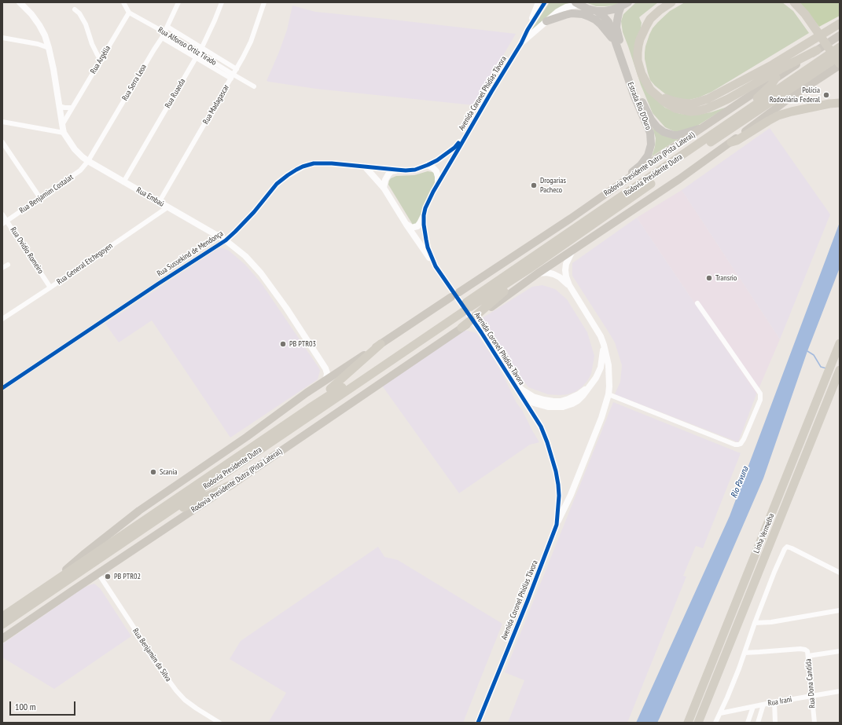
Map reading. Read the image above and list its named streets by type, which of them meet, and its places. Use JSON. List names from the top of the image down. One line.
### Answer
{"streets":{"highway":["Rodovia Presidente Dutra (Pista Lateral)","Rodovia Presidente Dutra","Linha Vermelha"],"main road":["Estrada Rio D'Ouro"],"street":["Rua Alfonso Ortiz Tirado","Rua Argélia","Rua Serra Leoa","Rua Ruanda","Avenida Coronel Phidias Távora","Rua Madagascar","Rua Benjamim Costalat","Rua Embaú","Rua Ovídio Romeiro","Rua Sussekind de Mendonça","Rua General Etchegoyen","Rua Benjamim da Silva","Rua Dona Candida","Rua Irani"]},"crossings":[["Rua Alfonso Ortiz Tirado","Rua Argélia"],["Rua Alfonso Ortiz Tirado","Rua Serra Leoa"],["Rua Alfonso Ortiz Tirado","Rua Ruanda"],["Rua Alfonso Ortiz Tirado","Rua Madagascar"],["Rua Argélia","Rua Embaú"],["Rua Serra Leoa","Rua Benjamim Costalat"],["Rua Serra Leoa","Rua Embaú"],["Rua Ruanda","Rua Embaú"],["Avenida Coronel Phidias Távora","Rodovia Presidente Dutra (Pista Lateral)"],["Avenida Coronel Phidias Távora","Rua Sussekind de Mendonça"],["Rua Madagascar","Rua Embaú"],["Estrada Rio D'Ouro","Rodovia Presidente Dutra (Pista Lateral)"],["Rodovia Presidente Dutra (Pista Lateral)","Rodovia Presidente Dutra"],["Rodovia Presidente Dutra (Pista Lateral)","Rua Embaú"],["Rodovia Presidente Dutra (Pista Lateral)","Rua Benjamim da Silva"],["Rua Benjamim Costalat","Rua Embaú"],["Rua Benjamim Costalat","Rua Ovídio Romeiro"],["Rua Embaú","Rua Sussekind de Mendonça"],["Rua Embaú","Rua General Etchegoyen"],["Rua Ovídio Romeiro","Rua General Etchegoyen"],["Rua Dona Candida","Rua Irani"]],"water":["Rio Pavuna"],"places":["Polícia Rodoviária Federal","Drogarias Pacheco","Transrio","PB PTR03","Scania","PB PTR02"],"scale_bar":"100 m"}
